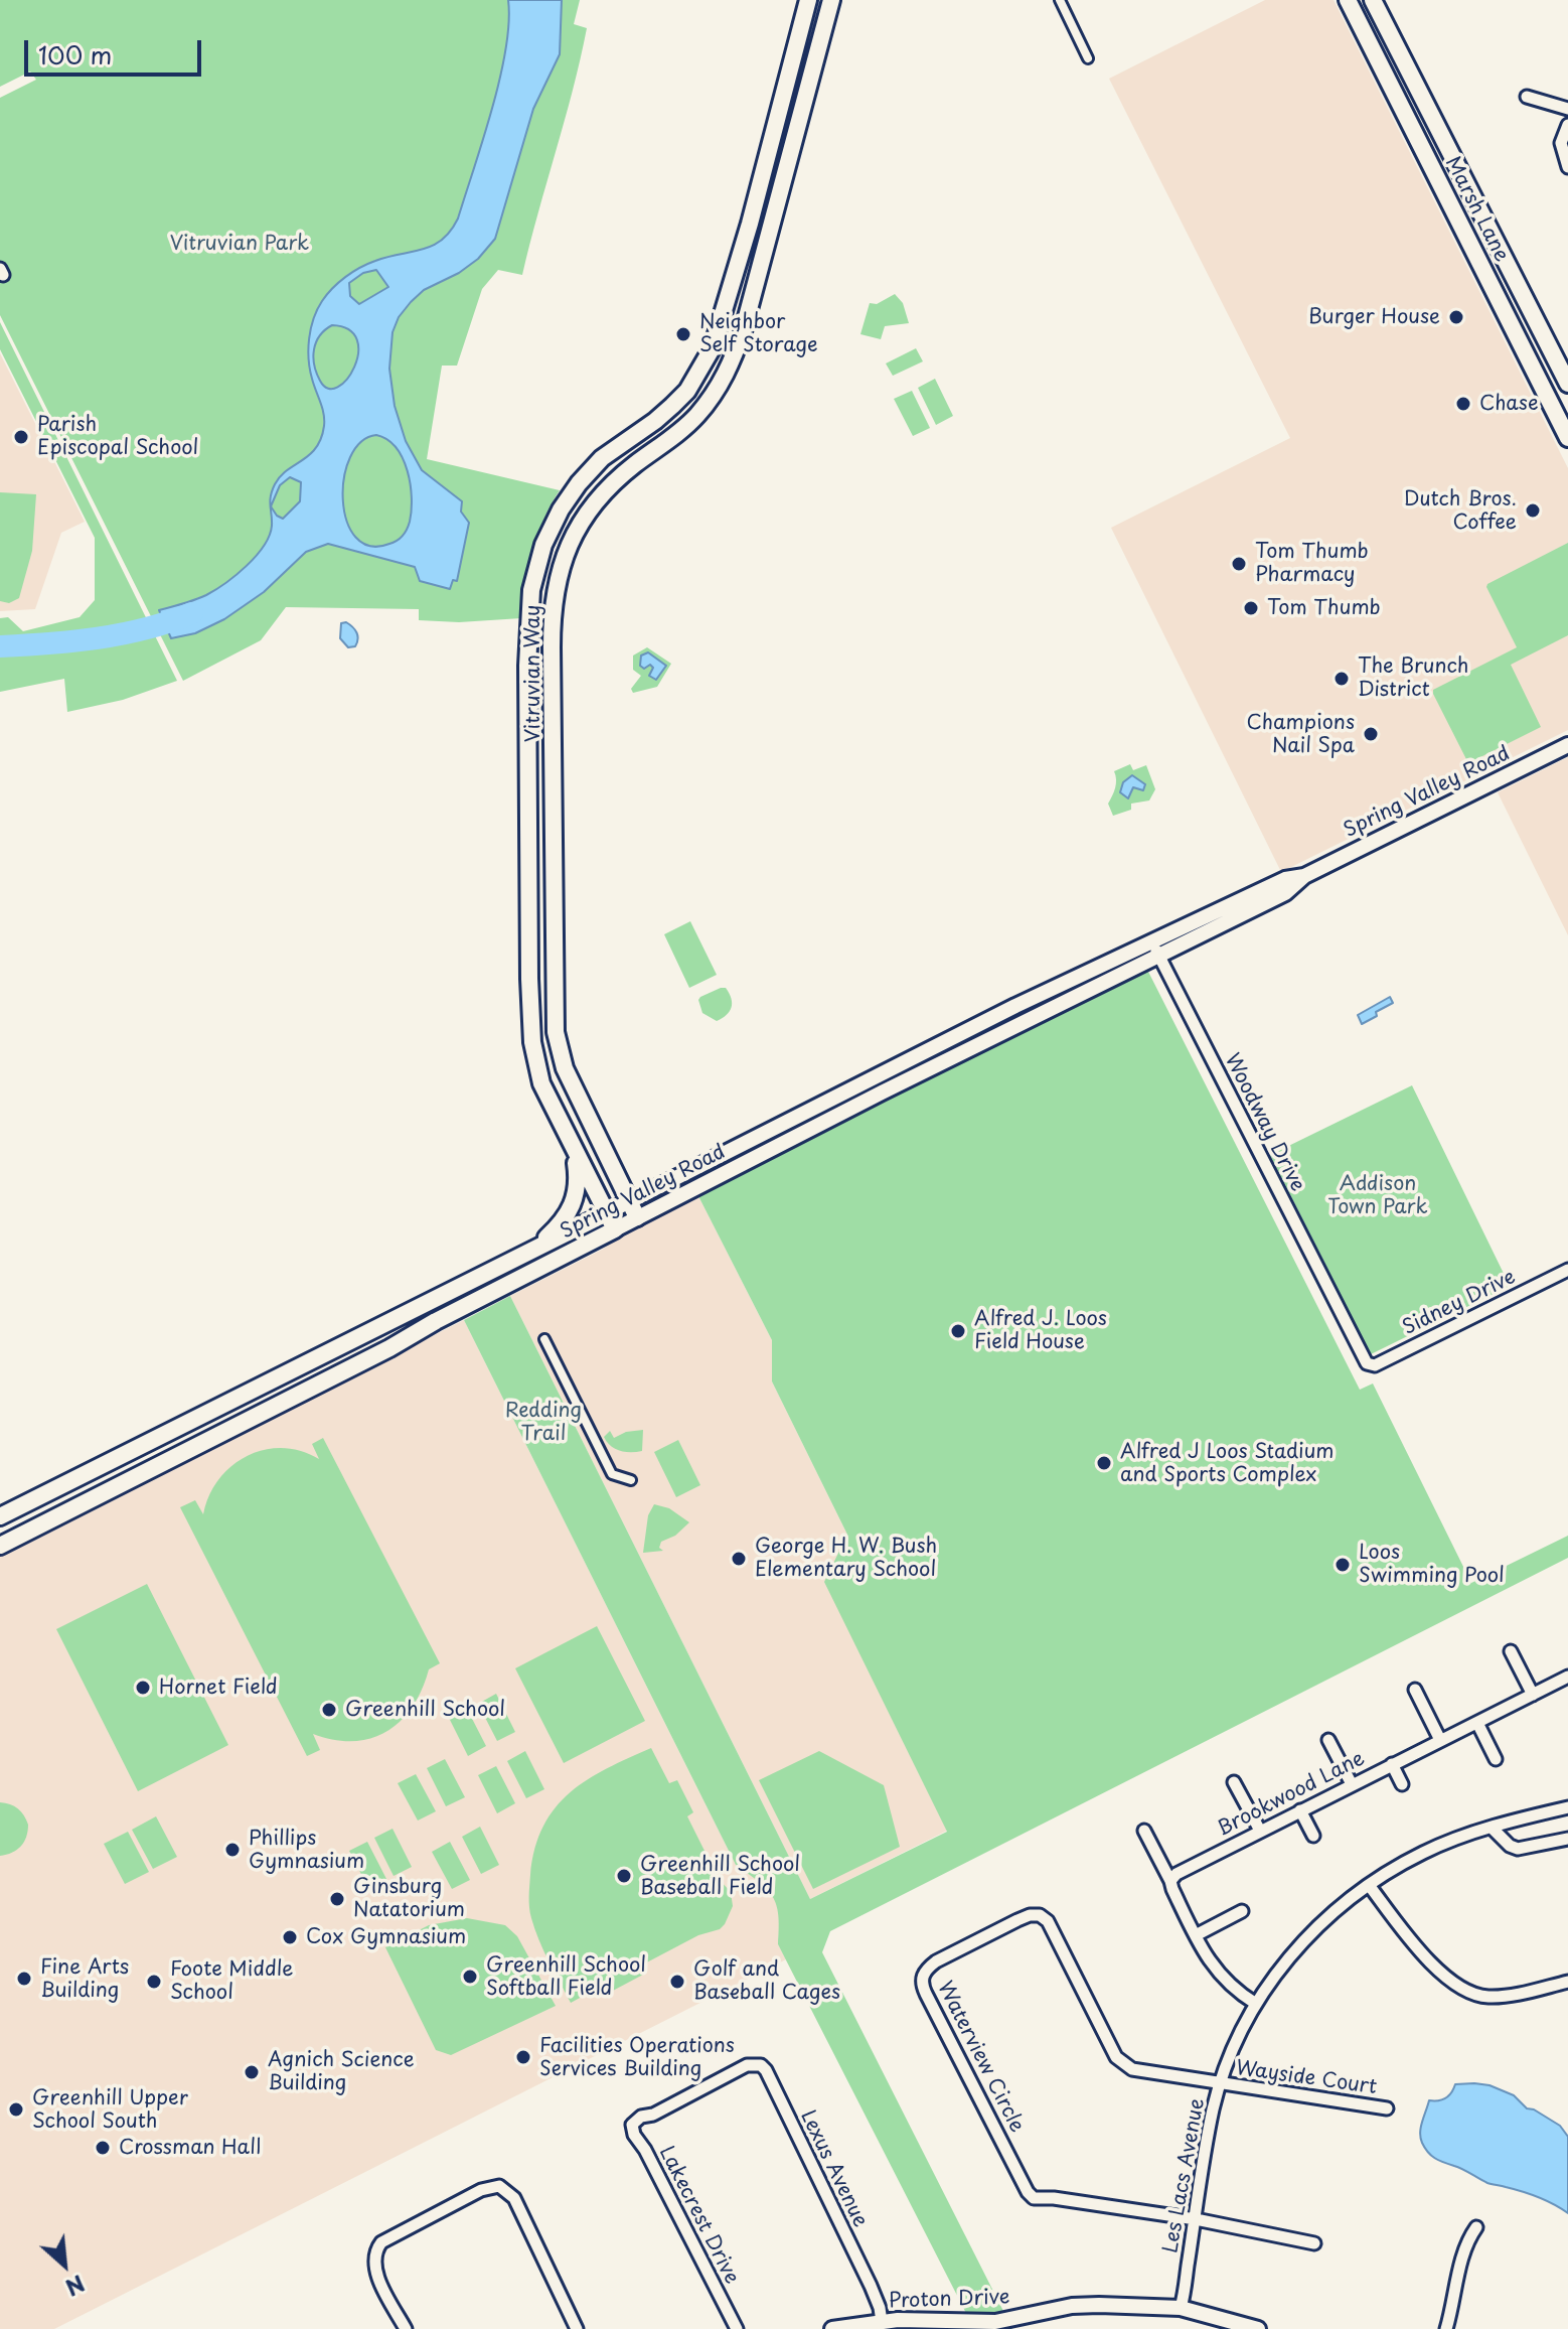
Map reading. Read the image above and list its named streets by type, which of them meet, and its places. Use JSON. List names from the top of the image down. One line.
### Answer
{"streets":{"main road":["Marsh Lane","Vitruvian Way","Spring Valley Road"],"street":["Woodway Drive","Sidney Drive","Brookwood Lane","Waterview Circle","Wayside Court","Lexus Avenue","Les Lacs Avenue","Lakecrest Drive","Proton Drive"]},"crossings":[["Vitruvian Way","Spring Valley Road"],["Spring Valley Road","Woodway Drive"],["Woodway Drive","Sidney Drive"],["Waterview Circle","Wayside Court"],["Waterview Circle","Les Lacs Avenue"],["Wayside Court","Les Lacs Avenue"],["Lexus Avenue","Lakecrest Drive"],["Lexus Avenue","Proton Drive"],["Les Lacs Avenue","Proton Drive"]],"parks":["Vitruvian Park","Addison Town Park","Redding Trail"],"places":["Burger House","Neighbor Self Storage","Chase","Parish Episcopal School","Dutch Bros. Coffee","Tom Thumb Pharmacy","Tom Thumb","The Brunch District","Champions Nail Spa","Alfred J. Loos Field House","Alfred J Loos Stadium and Sports Complex","George H. W. Bush Elementary School","Loos Swimming Pool","Hornet Field","Greenhill School","Phillips Gymnasium","Greenhill School Baseball Field","Ginsburg Natatorium","Cox Gymnasium","Greenhill School Softball Field","Fine Arts Building","Foote Middle School","Golf and Baseball Cages","Facilities Operations Services Building","Agnich Science Building","Greenhill Upper School South","Crossman Hall"],"scale_bar":"100 m","north":"bottom right"}
